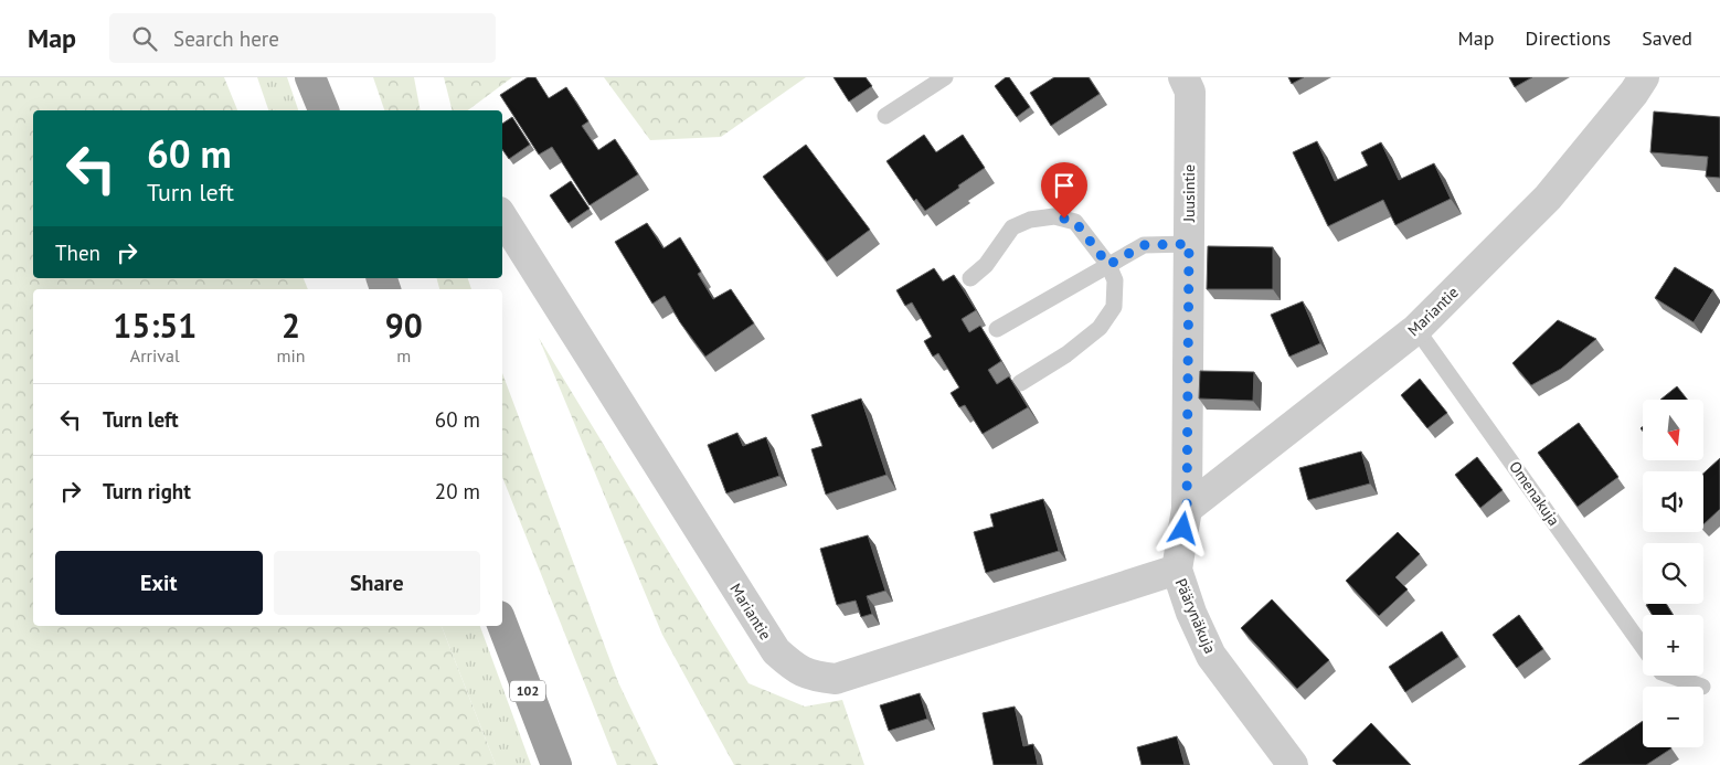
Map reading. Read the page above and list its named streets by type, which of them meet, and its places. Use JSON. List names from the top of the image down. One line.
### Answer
{"streets":{"highway":["102"],"street":["Juusintie","Mariantie","Päärynäkuja"],"lane":["Omenakuja"]},"crossings":[["Juusintie","Mariantie"],["Juusintie","Päärynäkuja"],["Mariantie","Omenakuja"],["Mariantie","Päärynäkuja"]],"north":"bottom","page":{"header":"Map","search":"Search here","nav":["Map","Directions","Saved"],"turn":["60 m","Turn left"],"then":"Then","eta":["15:51","Arrival","2","min","90","m"],"list":[{"name":"Turn left","value":"60 m"},{"name":"Turn right","value":"20 m"}],"map_buttons":["+","−"],"buttons":["Exit","Share"]}}
